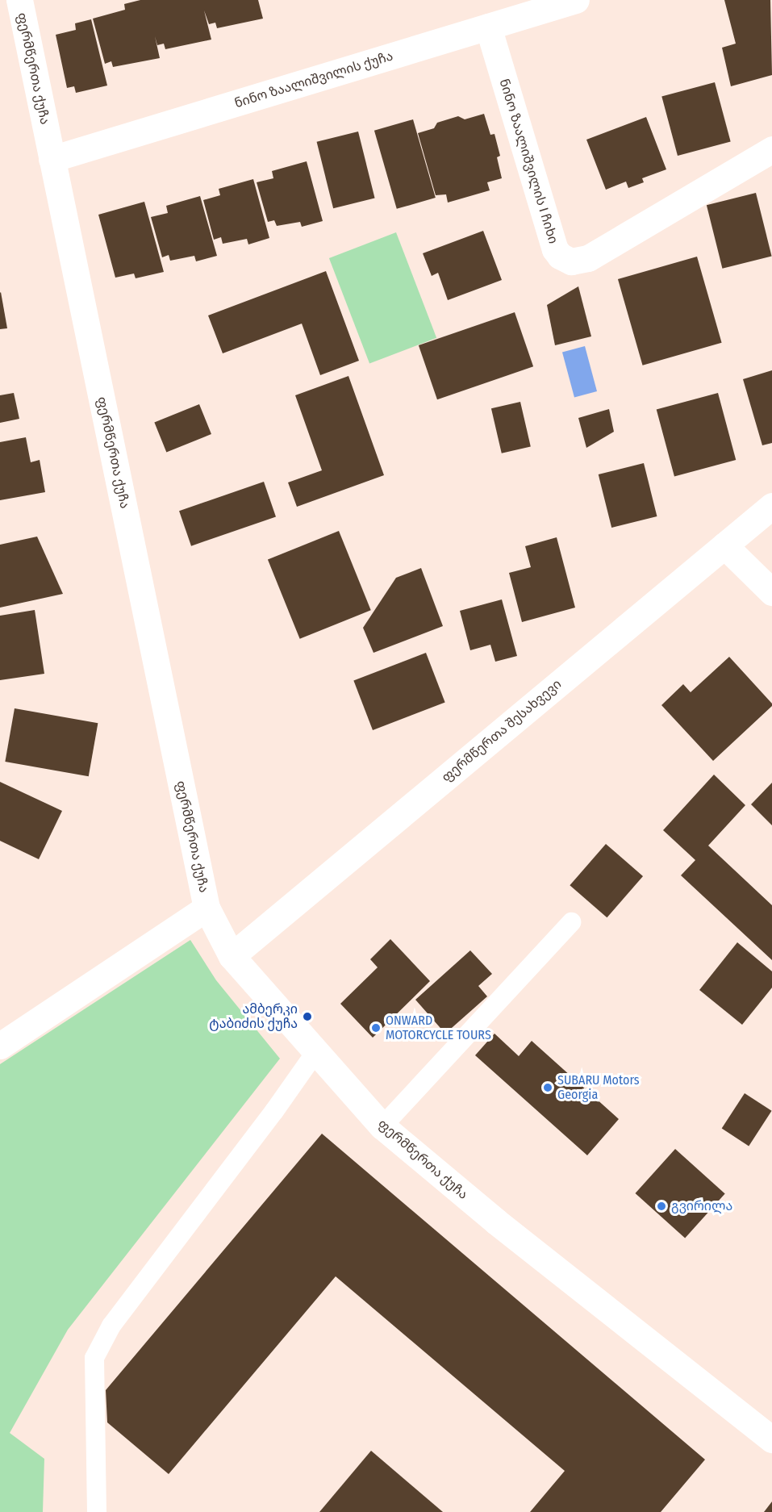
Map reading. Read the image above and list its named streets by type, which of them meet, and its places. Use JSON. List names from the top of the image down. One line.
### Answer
{"streets":{"street":["ფერმწერთა ქუჩა","ნინო ზაალიშვილის ქუჩა","ნინო ზაალიშვილის I ჩიხი","ფერმწერთა შესახვევი"]},"crossings":[["ფერმწერთა ქუჩა","ნინო ზაალიშვილის ქუჩა"],["ფერმწერთა ქუჩა","ფერმწერთა შესახვევი"],["ნინო ზაალიშვილის ქუჩა","ნინო ზაალიშვილის I ჩიხი"]],"places":["ამბერკი ტაბიძის ქუჩა","ONWARD MOTORCYCLE TOURS","SUBARU Motors Georgia","გვირილა"]}
